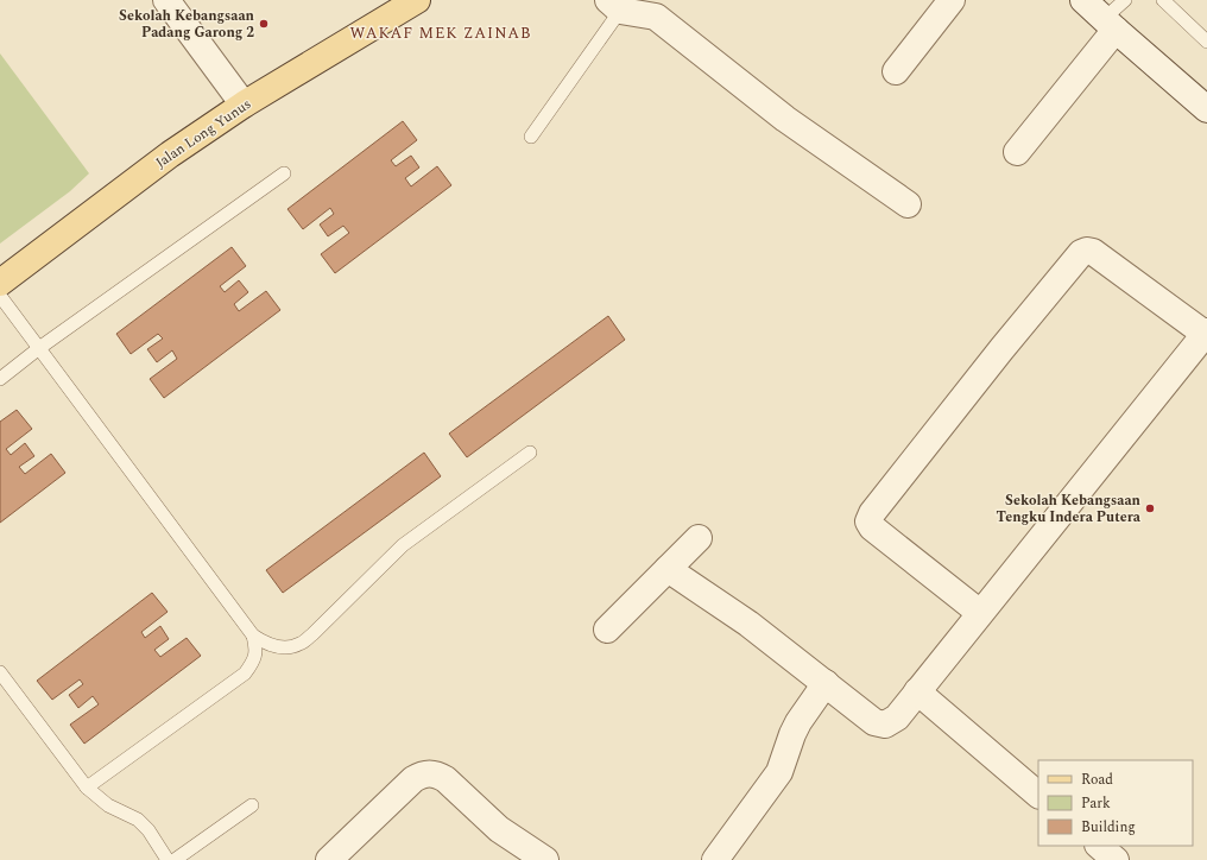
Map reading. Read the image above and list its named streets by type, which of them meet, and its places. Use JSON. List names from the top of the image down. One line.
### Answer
{"streets":{"main road":["Jalan Long Yunus"]},"districts":["WAKAF MEK ZAINAB"],"places":["Sekolah Kebangsaan Padang Garong 2","Sekolah Kebangsaan Tengku Indera Putera"],"legend":["Road","Park","Building"]}
